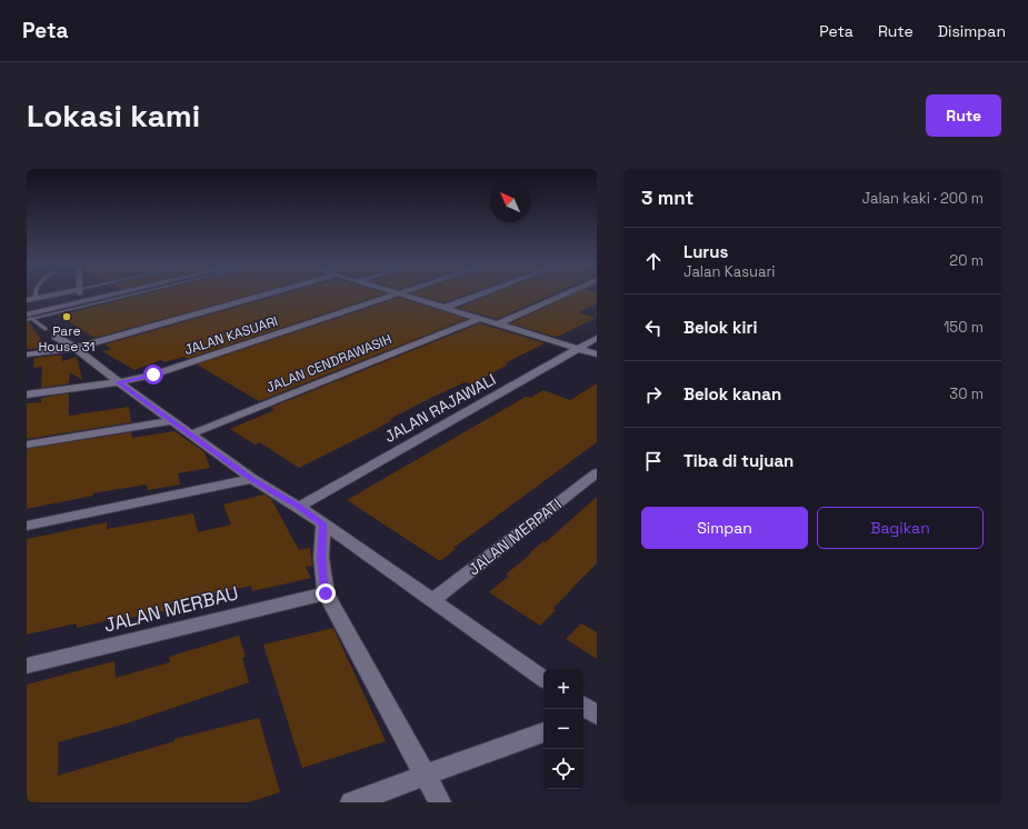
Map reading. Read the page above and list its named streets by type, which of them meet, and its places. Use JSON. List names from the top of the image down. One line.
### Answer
{"streets":{"street":["JALAN KASUARI","JALAN CENDRAWASIH","JALAN RAJAWALI","JALAN MERPATI","JALAN MERBAU"]},"places":["Pare House 31"],"north":"top left","page":{"header":"Peta","nav":["Peta","Rute","Disimpan"],"buttons":["Rute",["Simpan","Bagikan"]],"title":"Lokasi kami","heading":["3 mnt","Jalan kaki · 200 m"],"list":[["Lurus","Jalan Kasuari","20 m"],["Belok kiri","150 m"],["Belok kanan","30 m"],"Tiba di tujuan"],"map_buttons":["+","−"]}}
